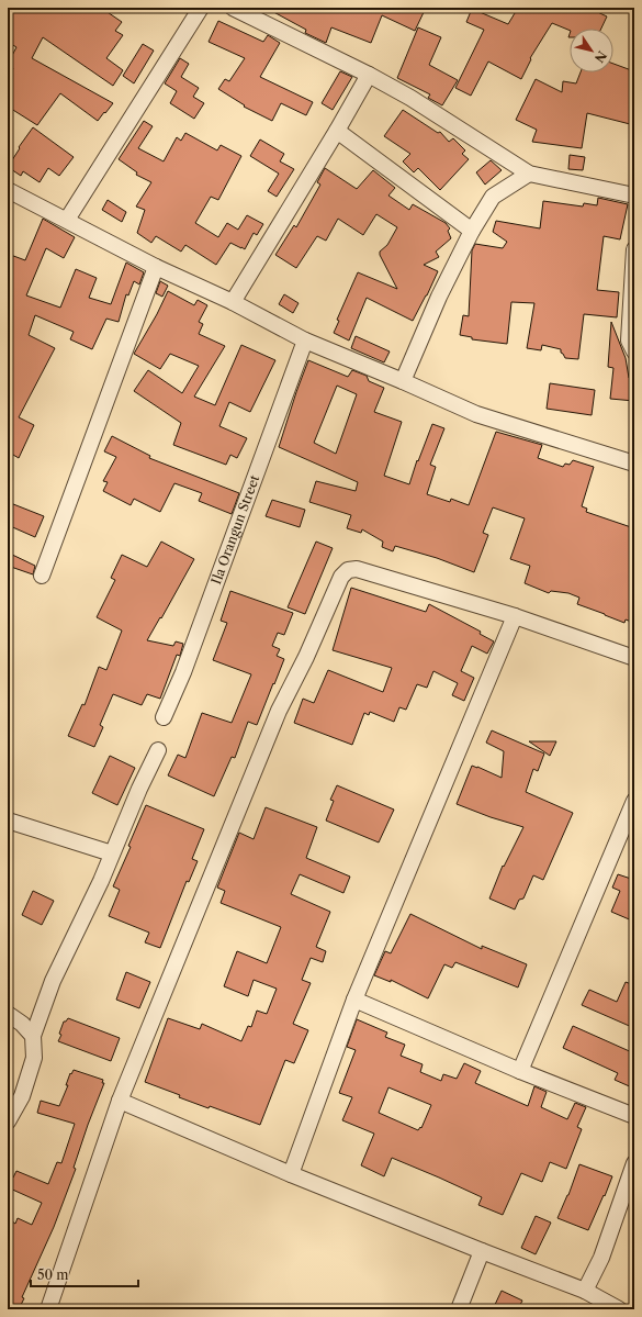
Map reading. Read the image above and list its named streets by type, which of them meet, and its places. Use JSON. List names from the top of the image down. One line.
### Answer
{"streets":{"street":["Ila Orangun Street"]},"scale_bar":"50 m","north":"bottom right"}
